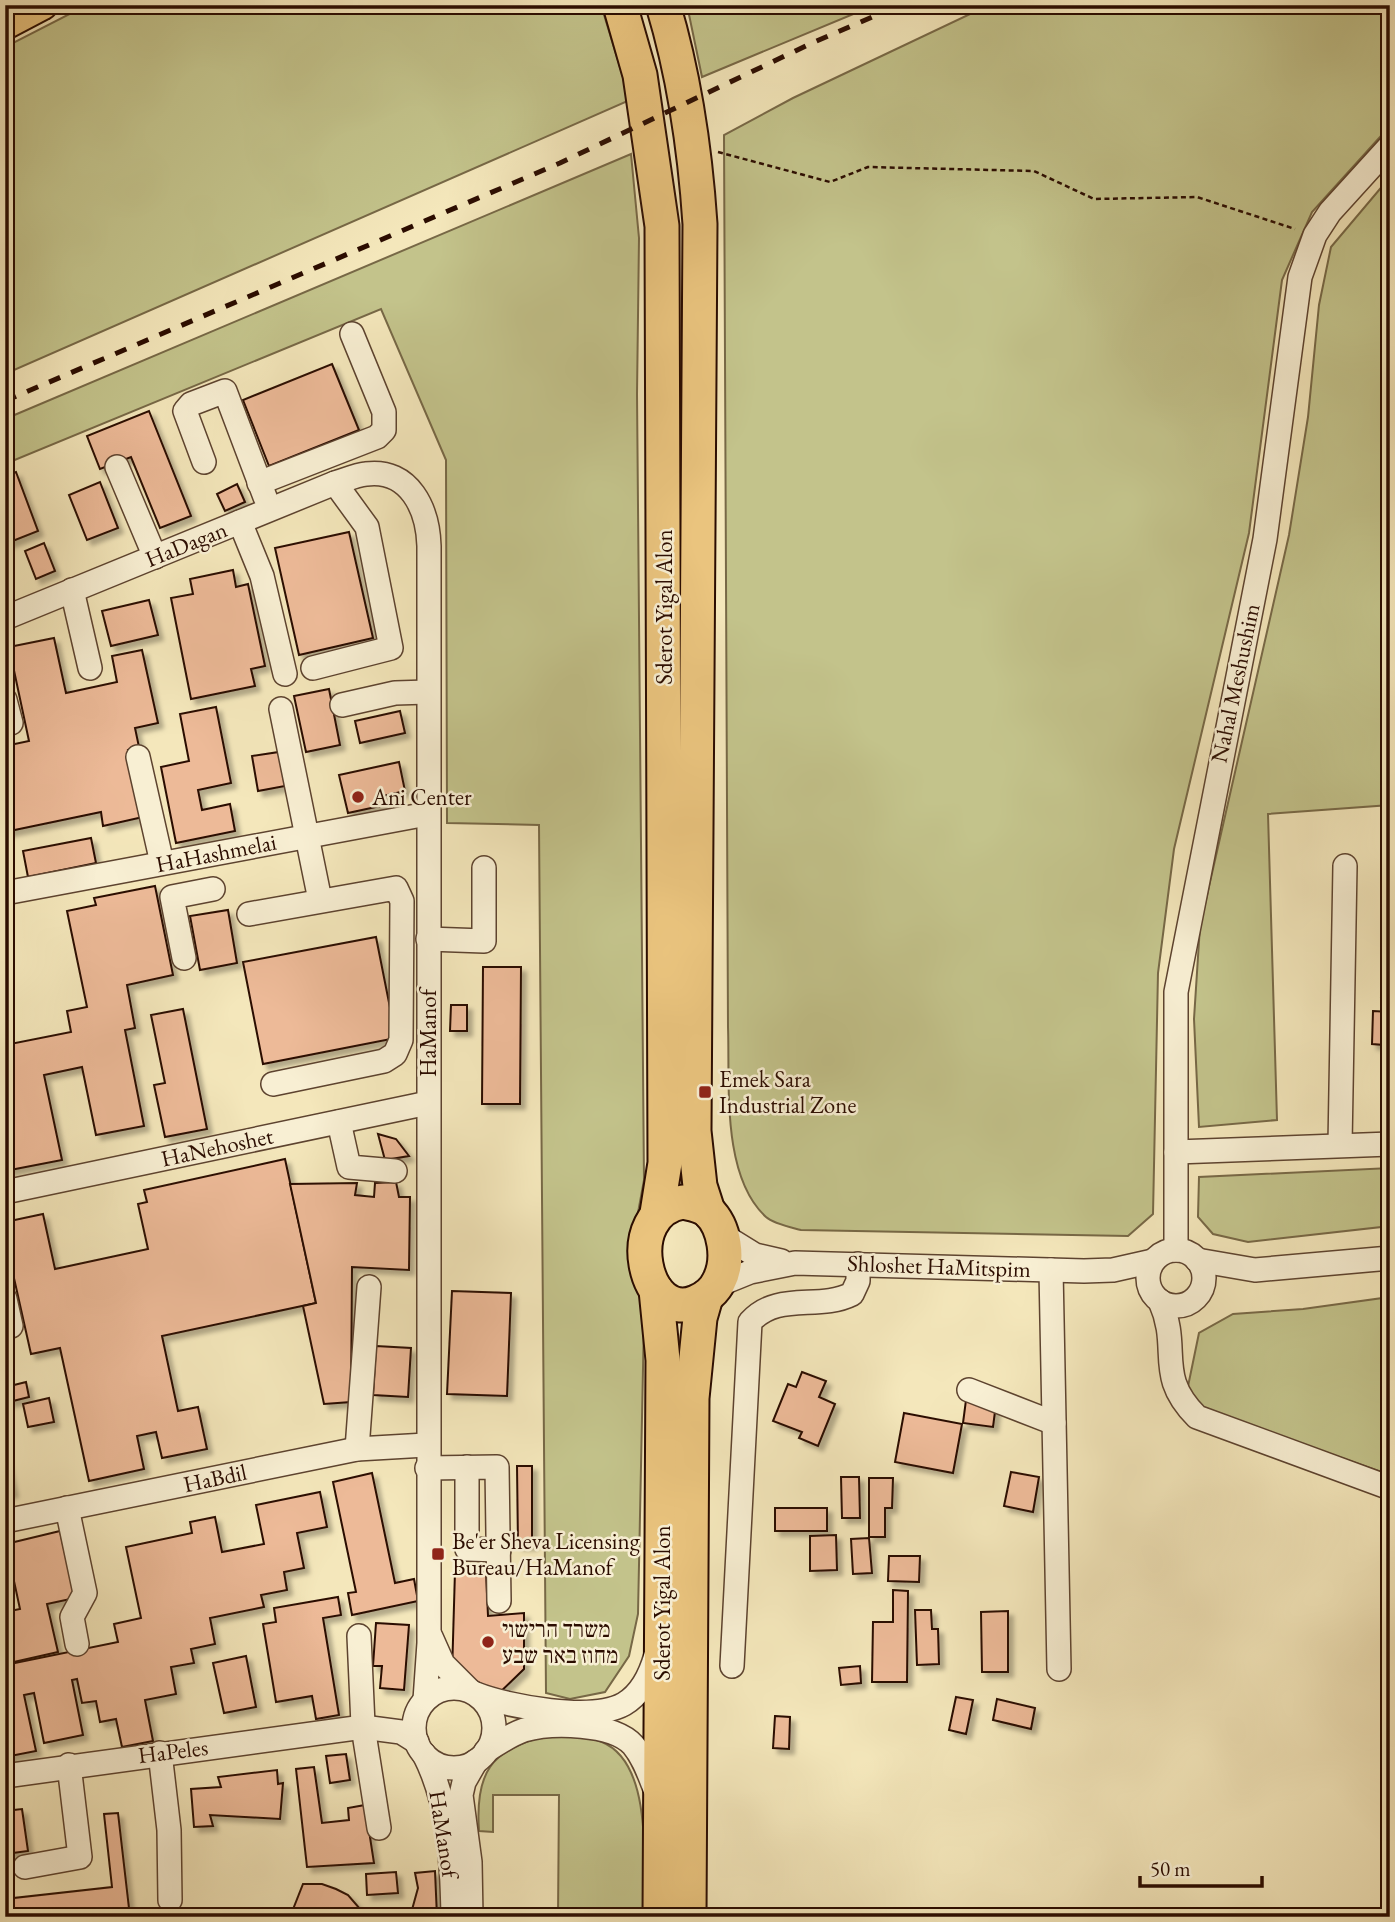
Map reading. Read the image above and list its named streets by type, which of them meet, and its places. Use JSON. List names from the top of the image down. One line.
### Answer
{"streets":{"highway":["Sderot Yigal Alon"],"street":["HaDagan","Nahal Meshushim","HaHashmelai","HaManof","HaNehoshet","Shloshet HaMitspim","HaBdil","HaPeles"]},"crossings":[["HaDagan","HaManof"],["Sderot Yigal Alon","Shloshet HaMitspim"],["Nahal Meshushim","Shloshet HaMitspim"],["HaHashmelai","HaManof"],["HaManof","HaNehoshet"],["HaManof","HaBdil"],["HaManof","HaPeles"]],"places":{"other":["Ani Center","משרד הרישוי מחוז באר שבע"],"transit":["Emek Sara Industrial Zone","Be'er Sheva Licensing Bureau/HaManof"]},"scale_bar":"50 m"}
